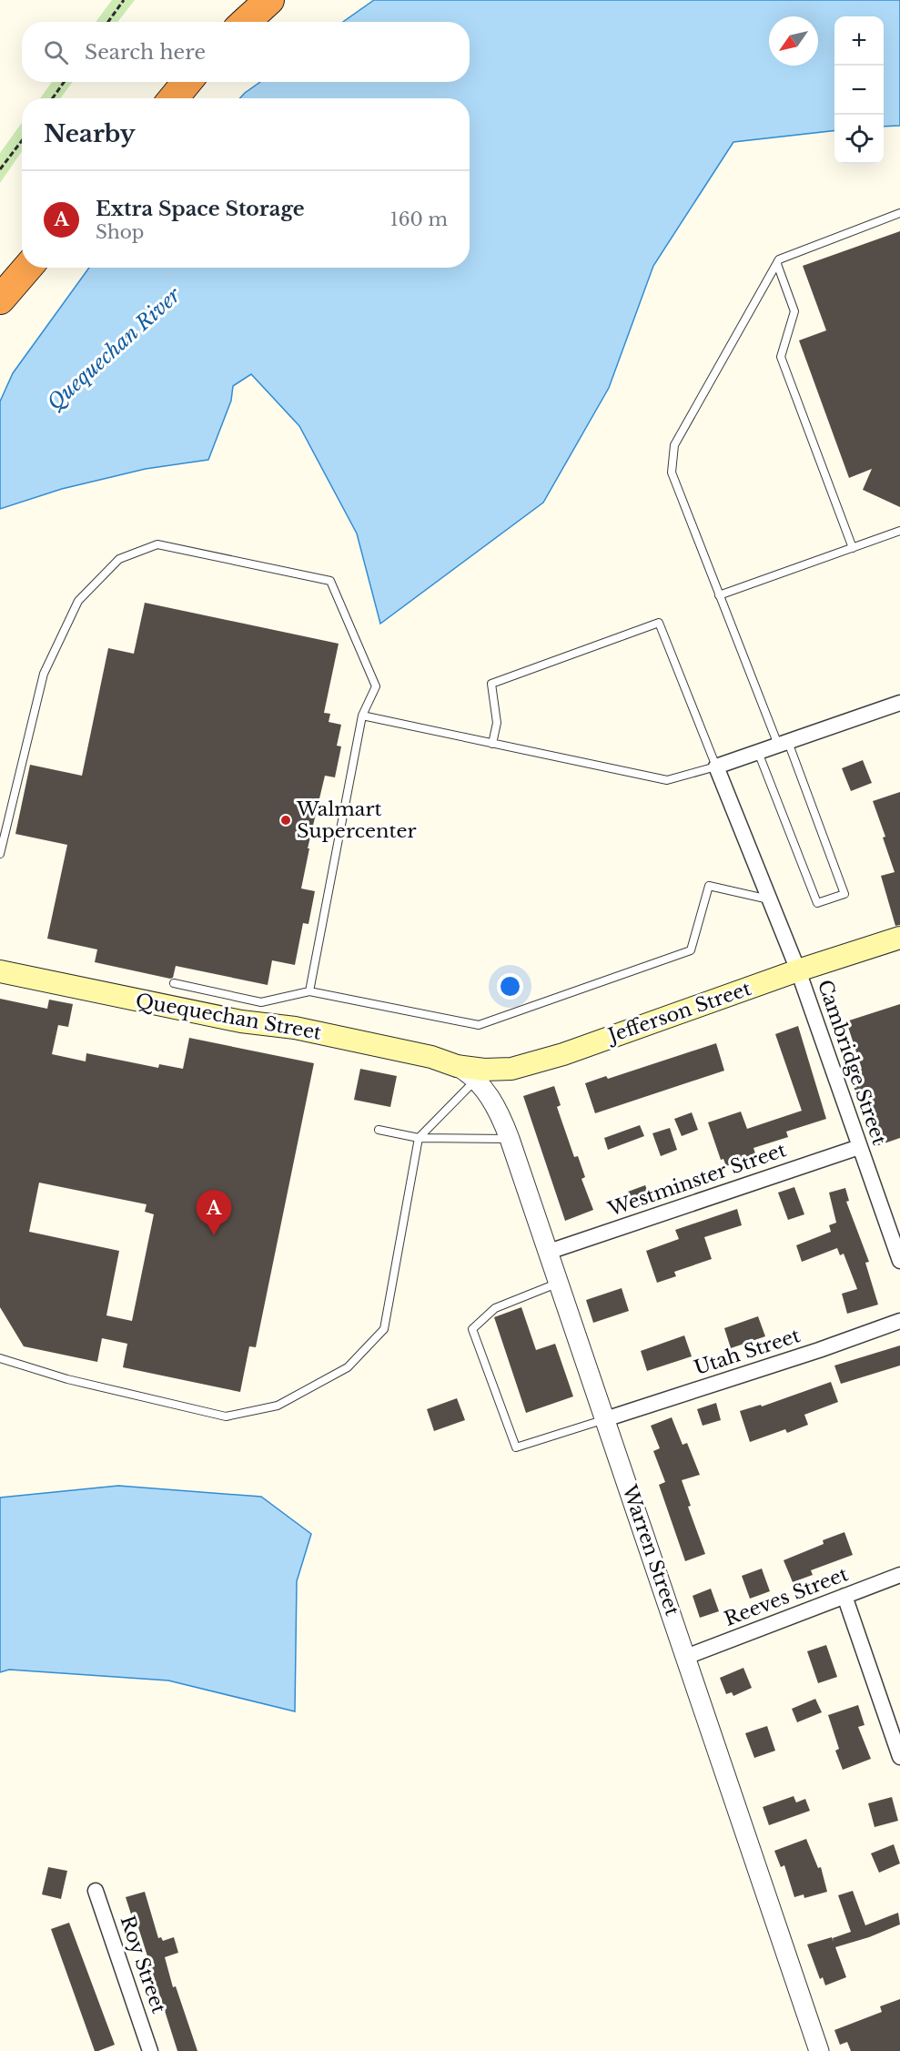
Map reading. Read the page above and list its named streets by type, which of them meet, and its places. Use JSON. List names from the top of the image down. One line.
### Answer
{"streets":{"main road":["Jefferson Street","Quequechan Street"],"street":["Cambridge Street","Westminster Street","Utah Street","Warren Street","Reeves Street","Roy Street"]},"crossings":[["Jefferson Street","Quequechan Street"],["Jefferson Street","Cambridge Street"],["Jefferson Street","Warren Street"],["Quequechan Street","Warren Street"],["Cambridge Street","Westminster Street"],["Westminster Street","Warren Street"],["Utah Street","Warren Street"],["Warren Street","Reeves Street"]],"water":["Quequechan River"],"places":["Walmart Supercenter"],"north":"bottom left","page":{"map_buttons":["+","−"],"search":"Search here","heading":"Nearby","list":[{"mark":"A","name":"Extra Space Storage","note":"Shop","value":"160 m"}],"pins":"A"}}
